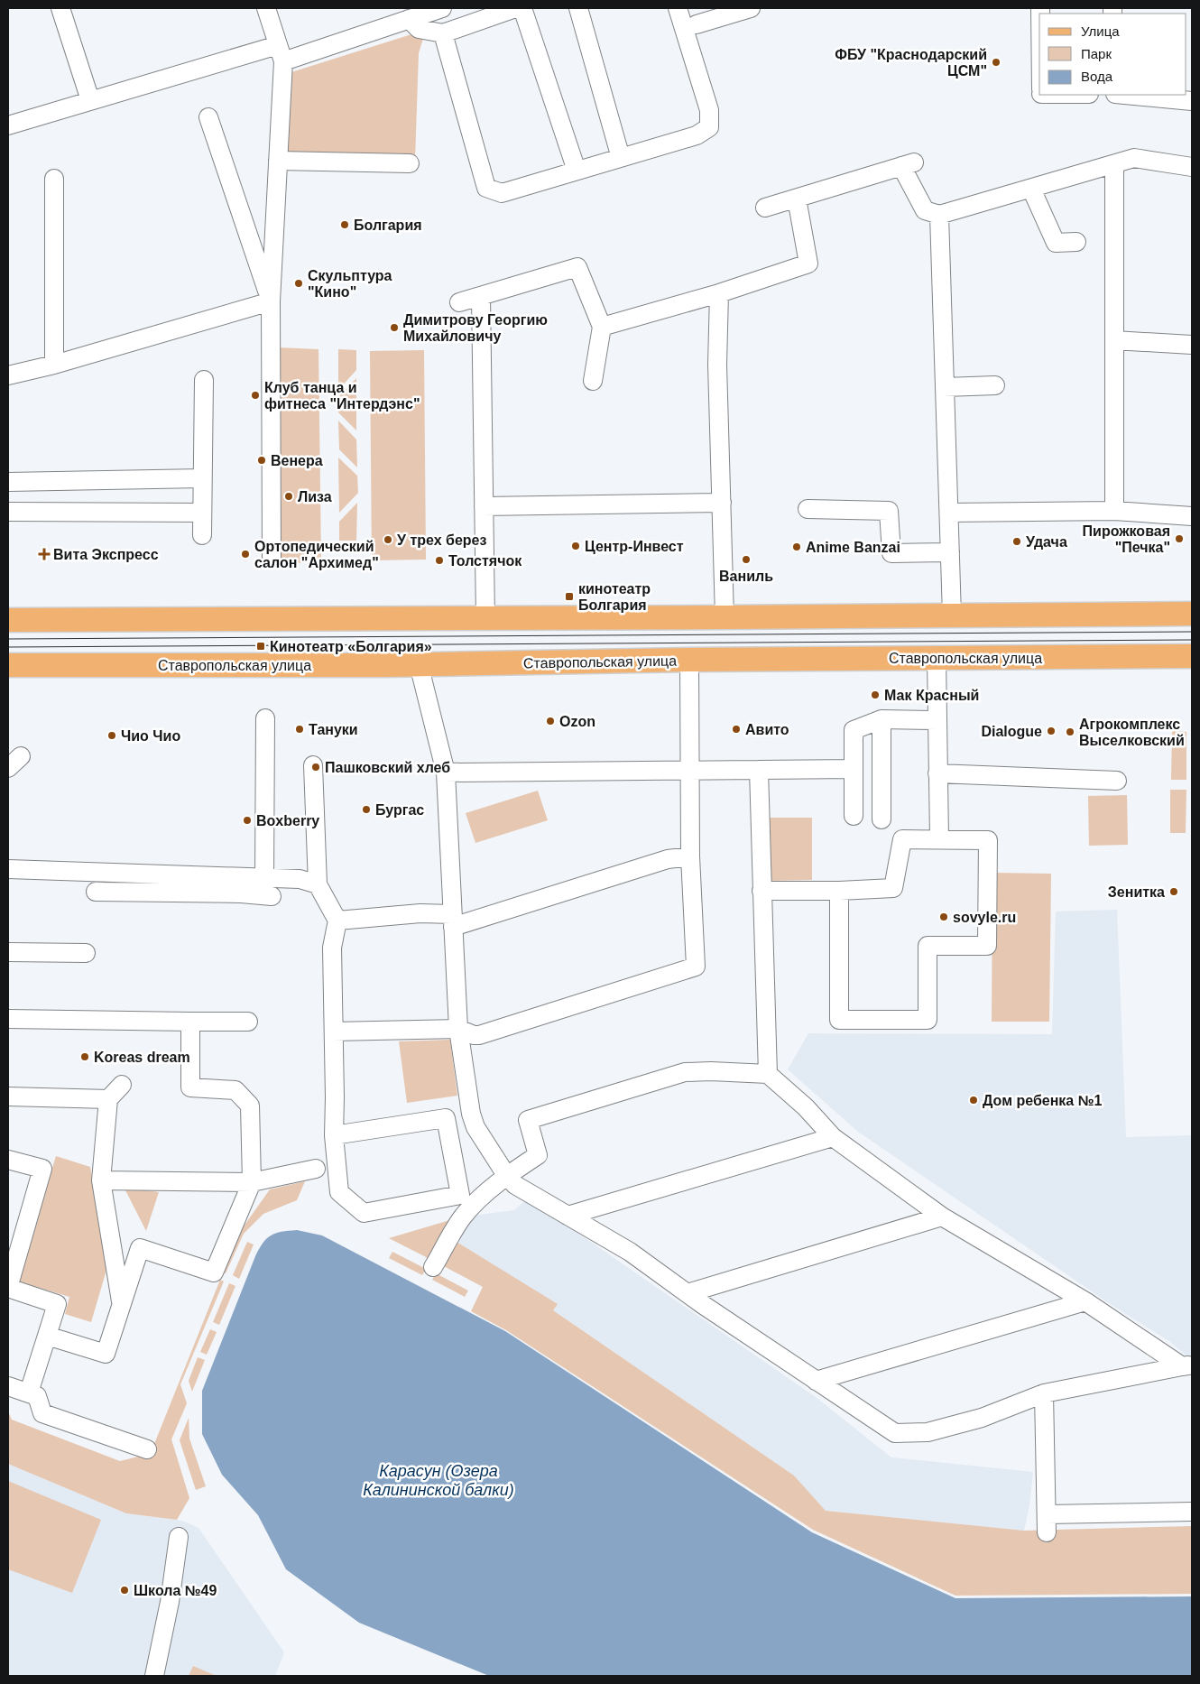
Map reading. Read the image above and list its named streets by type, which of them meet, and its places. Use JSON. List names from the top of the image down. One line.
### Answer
{"streets":{"main road":["Ставропольская улица"]},"water":["Карасун (Озера Калининской балки)"],"places":{"other":["ФБУ \"Краснодарский ЦСМ\"","Болгария","Скульптура \"Кино\"","Димитрову Георгию Михайловичу","Клуб танца и фитнеса \"Интердэнс\"","Венера","Лиза","Пирожковая \"Печка\"","У трех берез","Удача","Центр-Инвест","Anime Banzai","Ортопедический салон \"Архимед\"","Ваниль","Толстячок","Мак Красный","Ozon","Тануки","Авито","Dialogue","Агрокомплекс Выселковский","Чио Чио","Пашковский хлеб","Бургас","Boxberry","Зенитка","sovyle.ru","Koreas dream","Дом ребенка №1","Школа №49"],"health":["Вита Экспресс"],"transit":["кинотеатр Болгария","Кинотеатр «Болгария»"]},"legend":["Улица","Парк","Вода"]}
